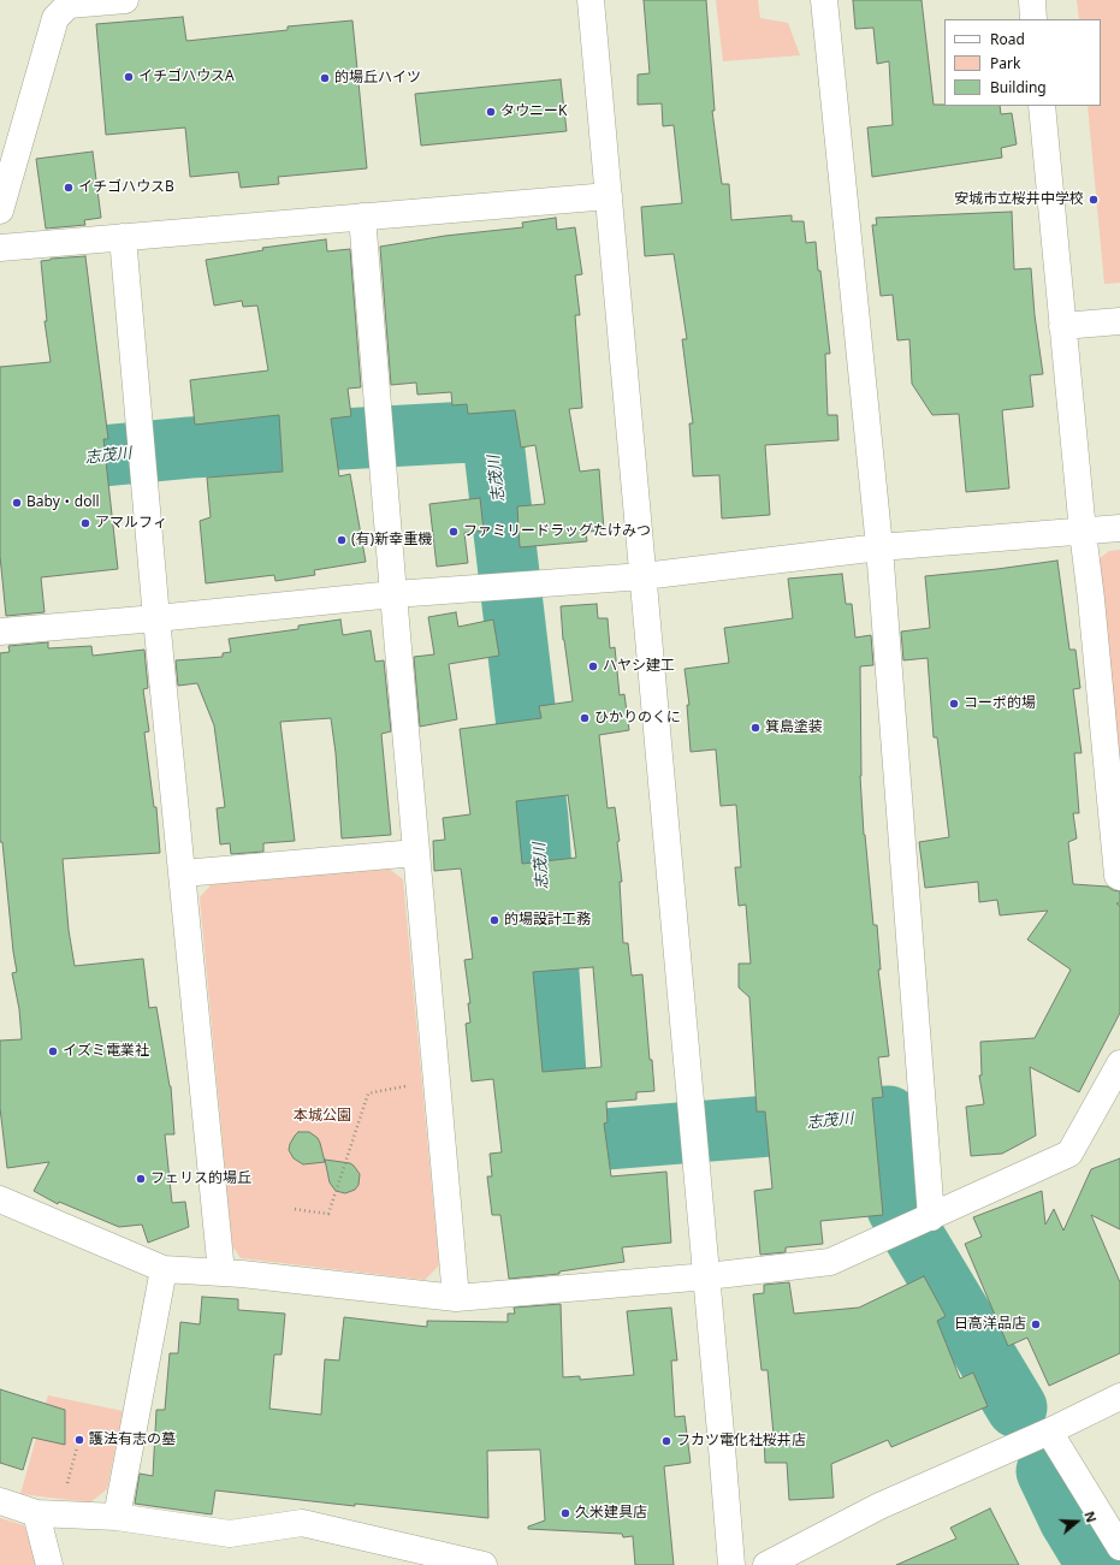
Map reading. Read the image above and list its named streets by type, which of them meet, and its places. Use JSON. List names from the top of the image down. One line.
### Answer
{"water":["志茂川"],"parks":["本城公園"],"places":["イチゴハウスA","的場丘ハイツ","タウニーK","イチゴハウスB","安城市立桜井中学校","Baby・doll","アマルフィ","ファミリードラッグたけみつ","(有)新幸重機","ハヤシ建工","コーポ的場","ひかりのくに","箕島塗装","的場設計工務","イズミ電業社","フェリス的場丘","日高洋品店","護法有志の墓","フカツ電化社桜井店","久米建具店"],"legend":["Road","Park","Building"],"north":"right"}
